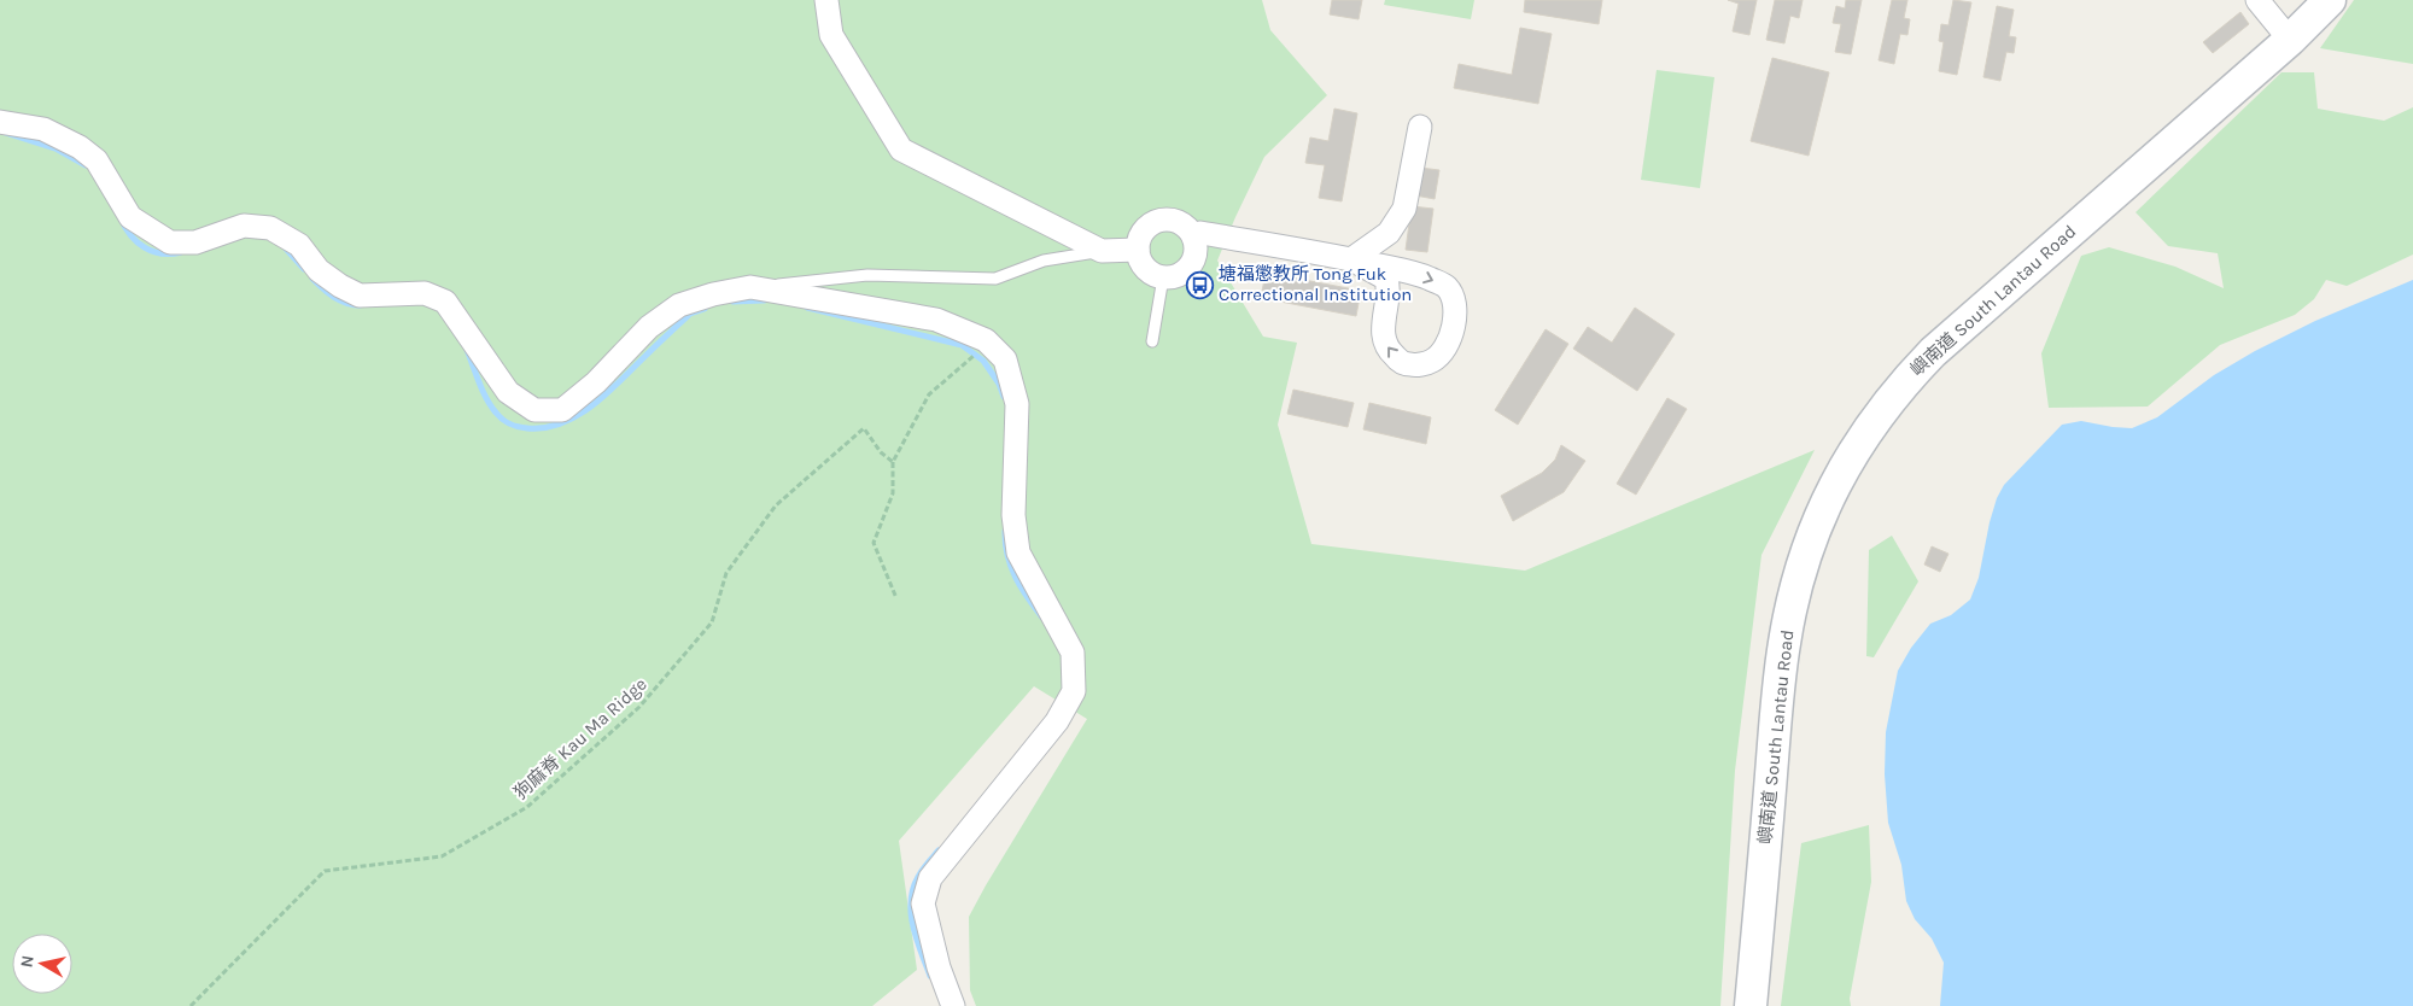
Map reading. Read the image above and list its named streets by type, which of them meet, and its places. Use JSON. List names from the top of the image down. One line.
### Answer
{"streets":{"main road":["嶼南道 South Lantau Road"],"path":["狗麻脊 Kau Ma Ridge"]},"places":{"bus stop":["塘福懲教所 Tong Fuk Correctional Institution"]},"north":"left"}
